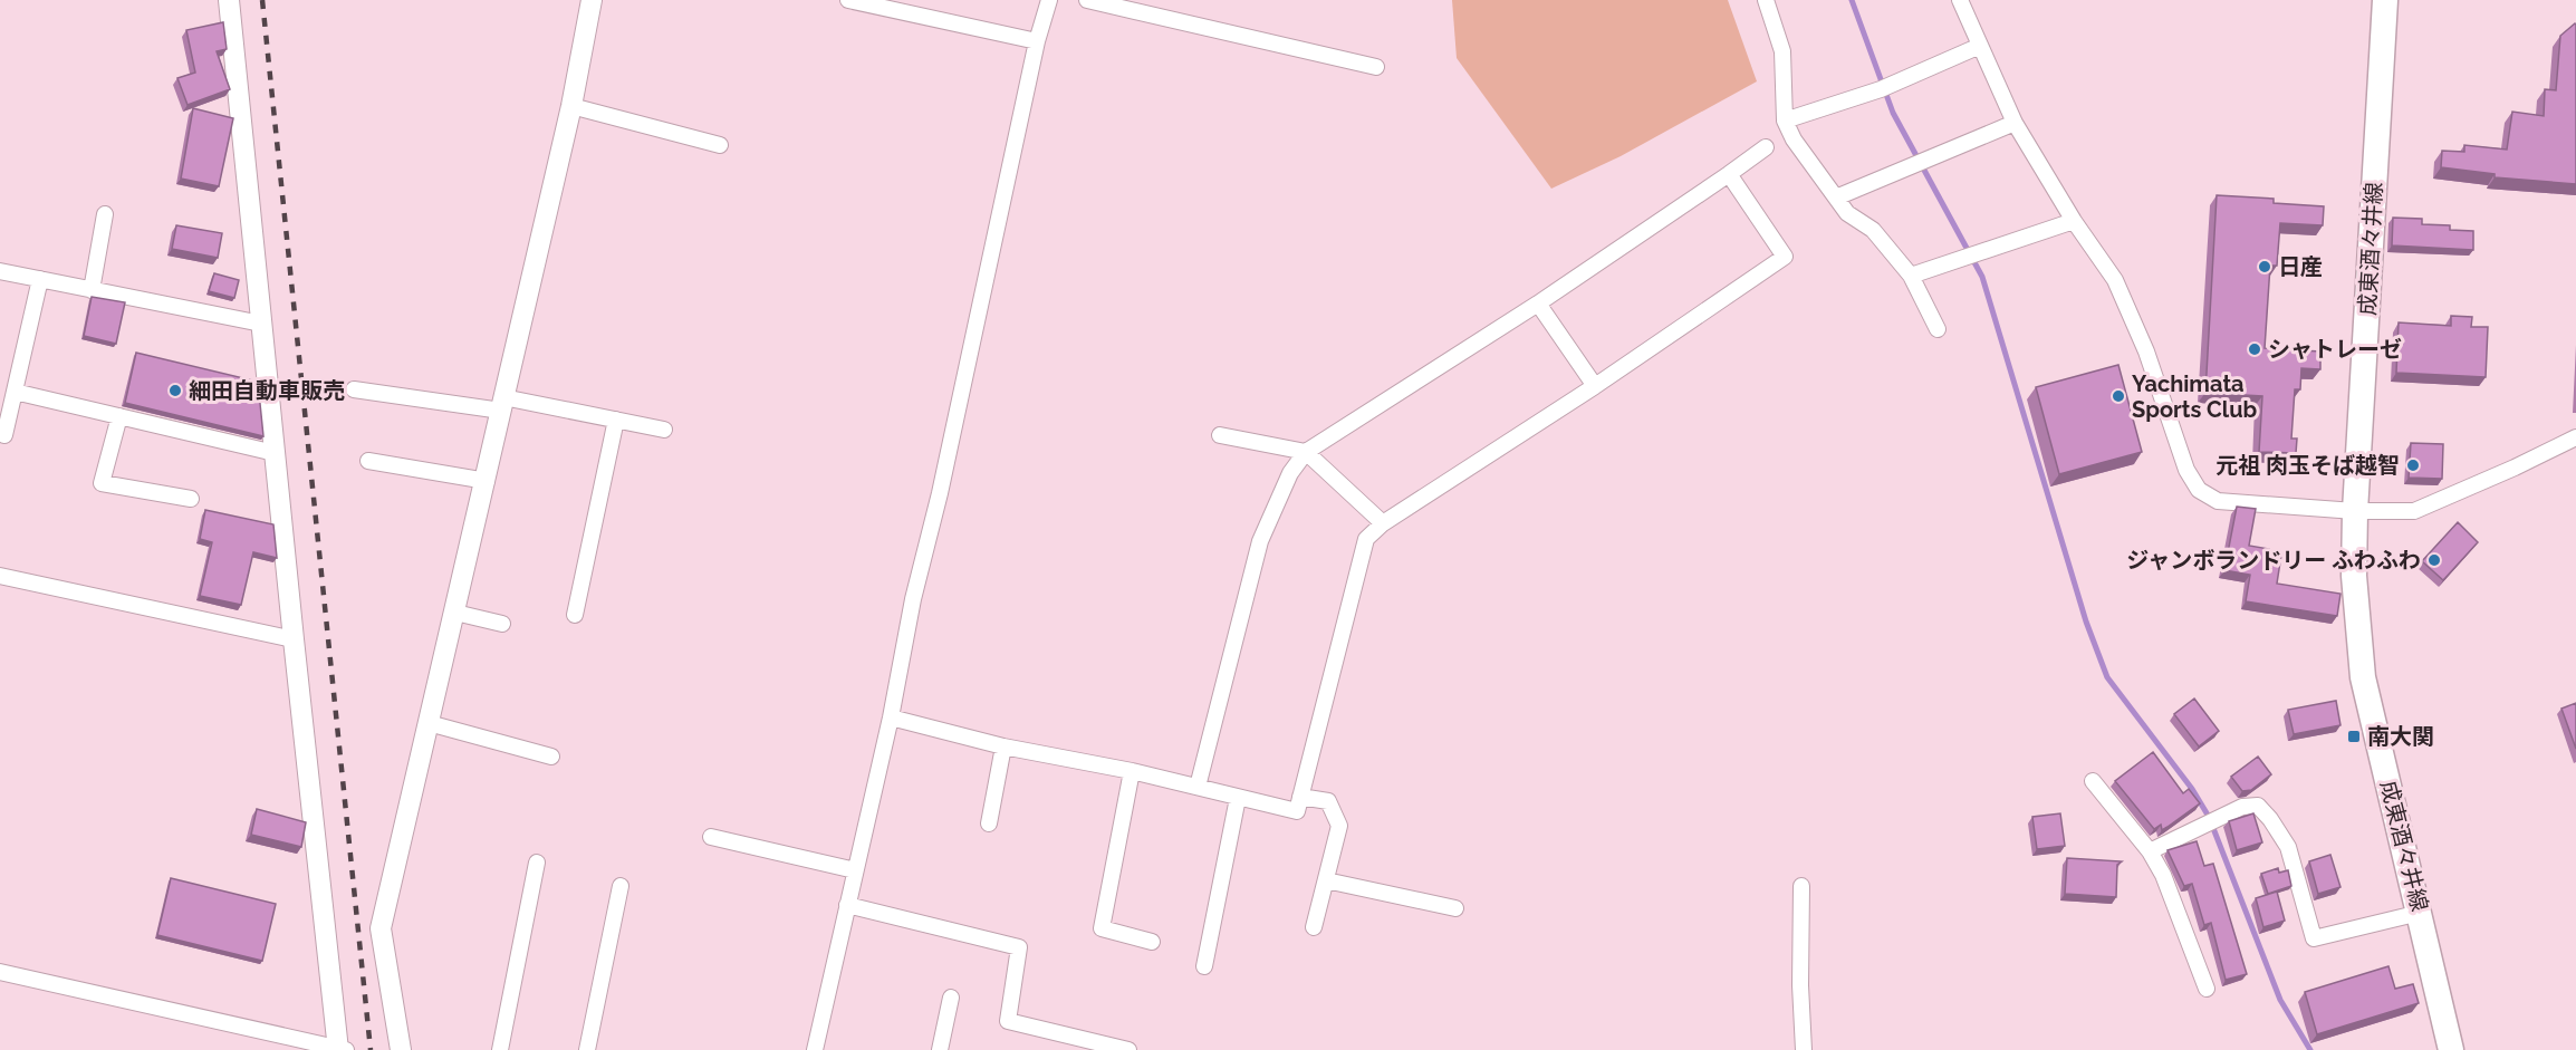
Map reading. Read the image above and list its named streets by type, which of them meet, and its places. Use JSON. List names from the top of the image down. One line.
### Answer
{"streets":{"main road":["成東酒々井線"]},"places":{"other":["日産","シャトレーゼ","細田自動車販売","Yachimata Sports Club","元祖 肉玉そば越智","ジャンボランドリー ふわふわ"],"transit":["南大関"]}}
